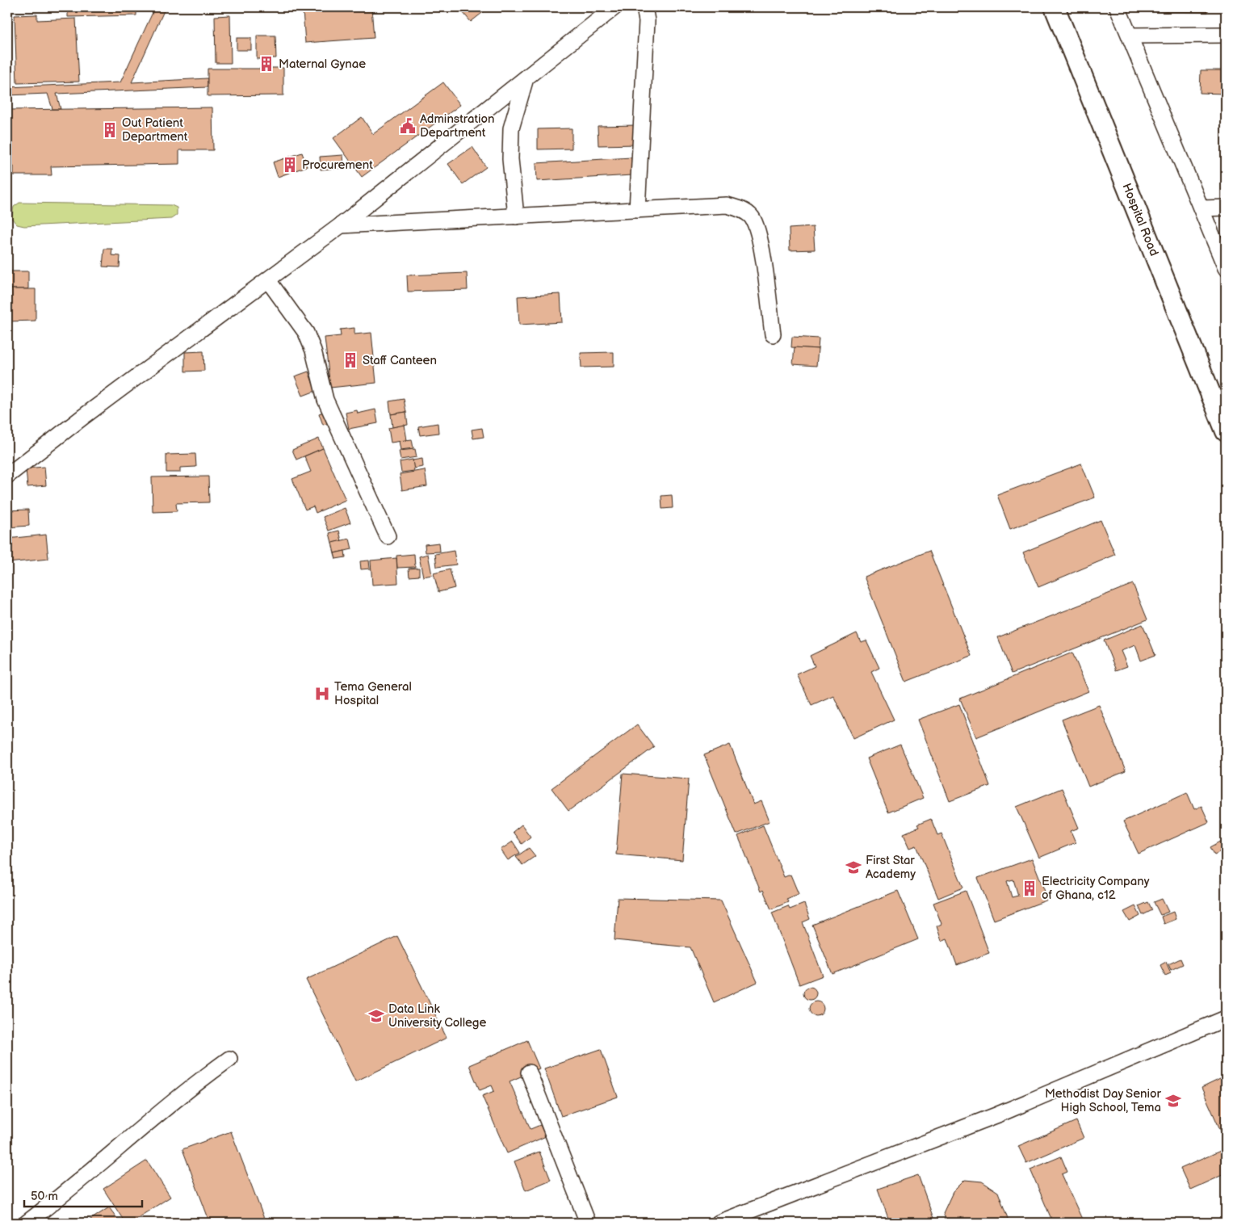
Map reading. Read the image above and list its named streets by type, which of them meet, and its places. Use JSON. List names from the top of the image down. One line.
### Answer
{"streets":{"main road":["Hospital Road"]},"places":{"building":["Maternal Gynae","Out Patient Department","Procurement","Staff Canteen","Electricity Company of Ghana, c12"],"public building":["Adminstration Department"],"hospital":["Tema General Hospital"],"school or university":["First Star Academy","Data Link University College","Methodist Day Senior High School, Tema"]},"scale_bar":"50 m"}
